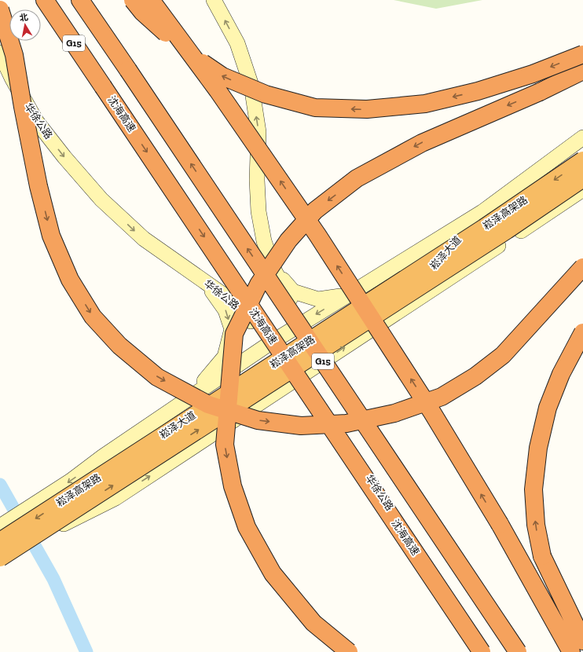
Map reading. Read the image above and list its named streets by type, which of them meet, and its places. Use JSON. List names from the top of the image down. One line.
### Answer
{"streets":{"highway":["G15","沈海高速","崧泽高架路"],"main road":["华徐公路","崧泽大道"]},"crossings":[["华徐公路","崧泽大道"]],"one_way":["华徐公路"],"north":"top"}
